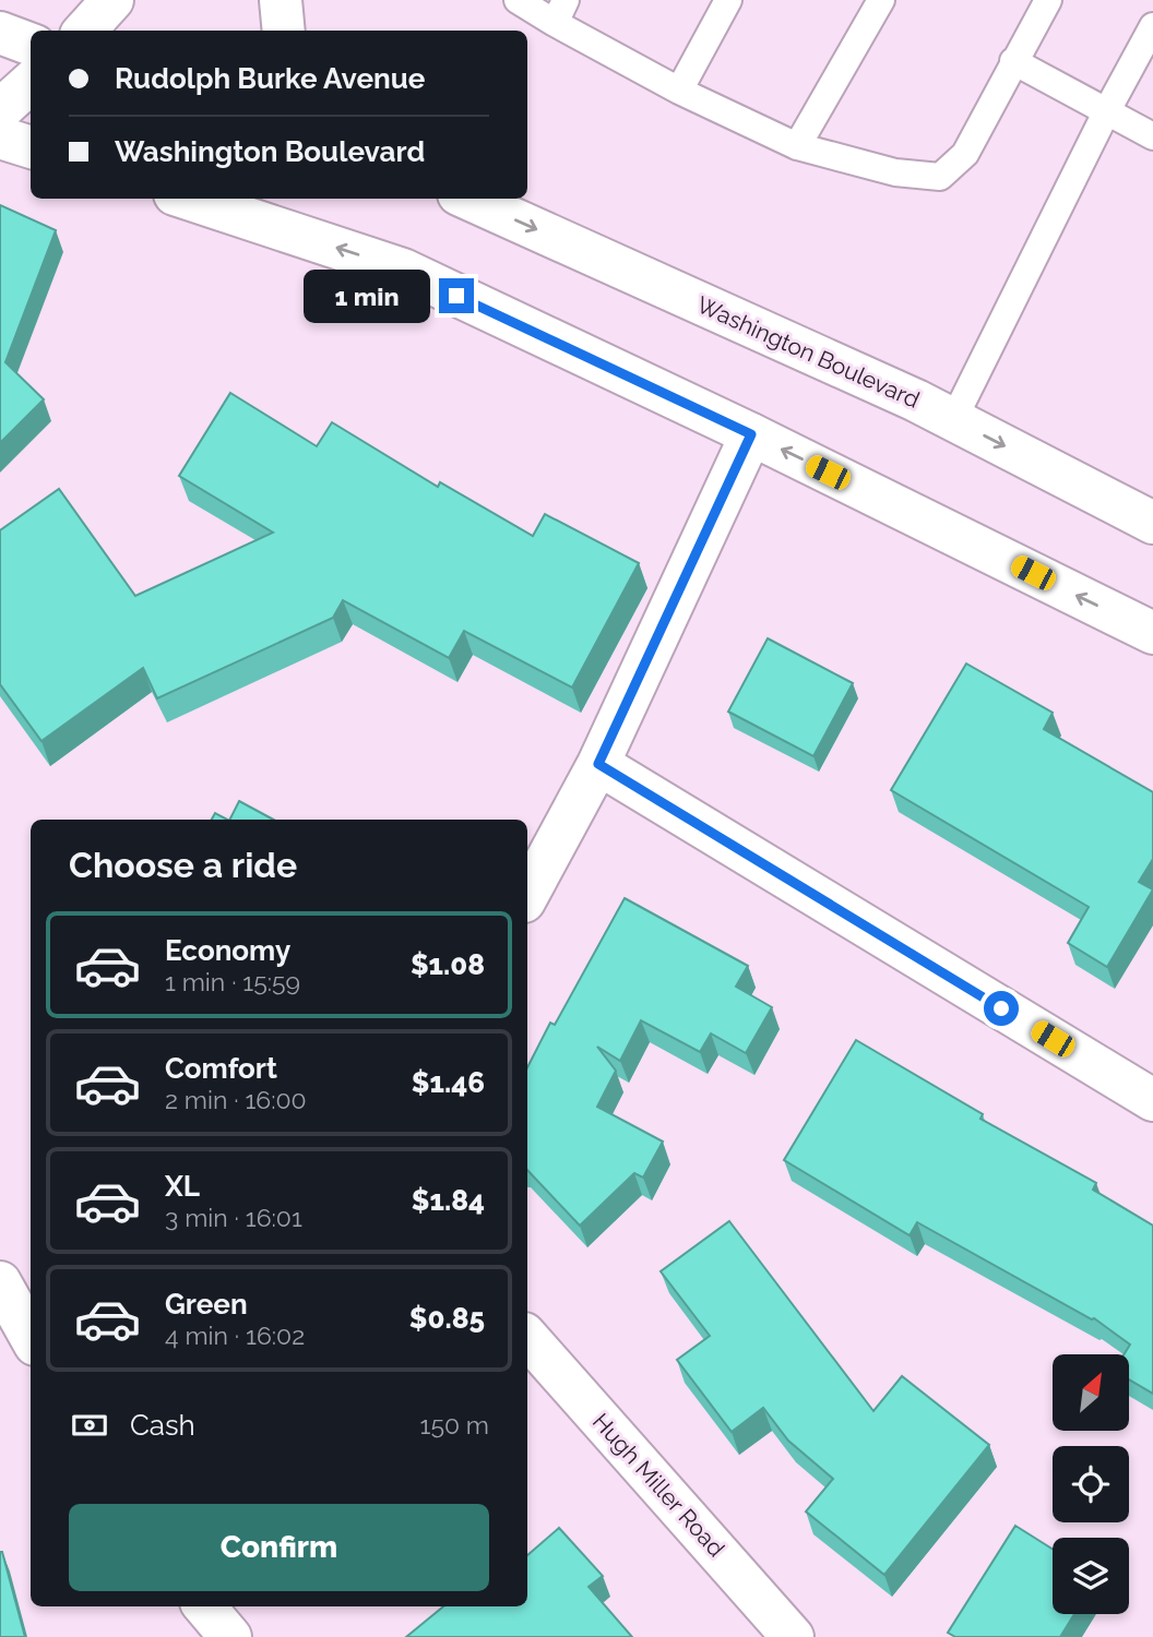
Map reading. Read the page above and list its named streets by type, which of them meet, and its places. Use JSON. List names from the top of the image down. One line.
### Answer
{"streets":{"main road":["Washington Boulevard","Hugh Miller Road"]},"north":"top right","page":{"banner":["Rudolph Burke Avenue","Washington Boulevard"],"bubble":"1 min","heading":"Choose a ride","list":[{"name":"Economy","note":"1 min · 15:59","value":"$1.08"},{"name":"Comfort","note":"2 min · 16:00","value":"$1.46"},{"name":"XL","note":"3 min · 16:01","value":"$1.84"},{"name":"Green","note":"4 min · 16:02","value":"$0.85"}],"pay":["Cash","150 m"],"buttons":"Confirm"}}
